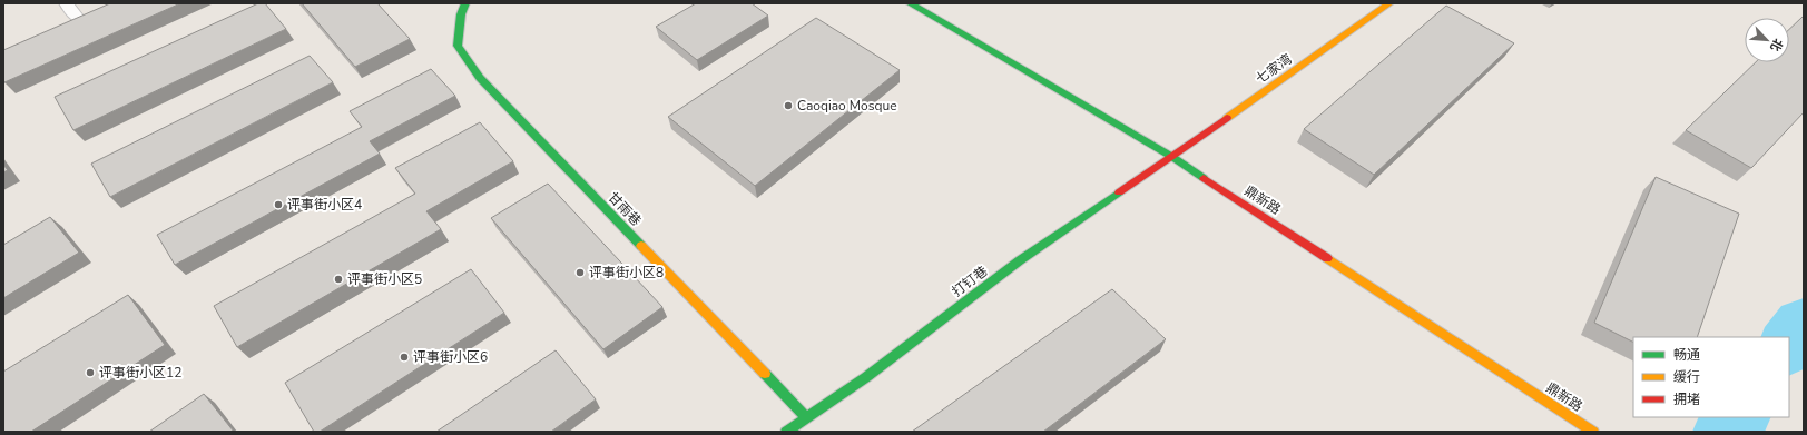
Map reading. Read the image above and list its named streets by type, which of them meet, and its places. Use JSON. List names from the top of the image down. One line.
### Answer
{"streets":{"street":["七家湾","鼎新路","甘雨巷","打钉巷"]},"crossings":[["七家湾","鼎新路"],["七家湾","打钉巷"],["鼎新路","打钉巷"],["甘雨巷","打钉巷"]],"places":["Caoqiao Mosque","评事街小区4","评事街小区8","评事街小区5","评事街小区6","评事街小区12"],"legend":["畅通","缓行","拥堵"],"north":"bottom right"}
